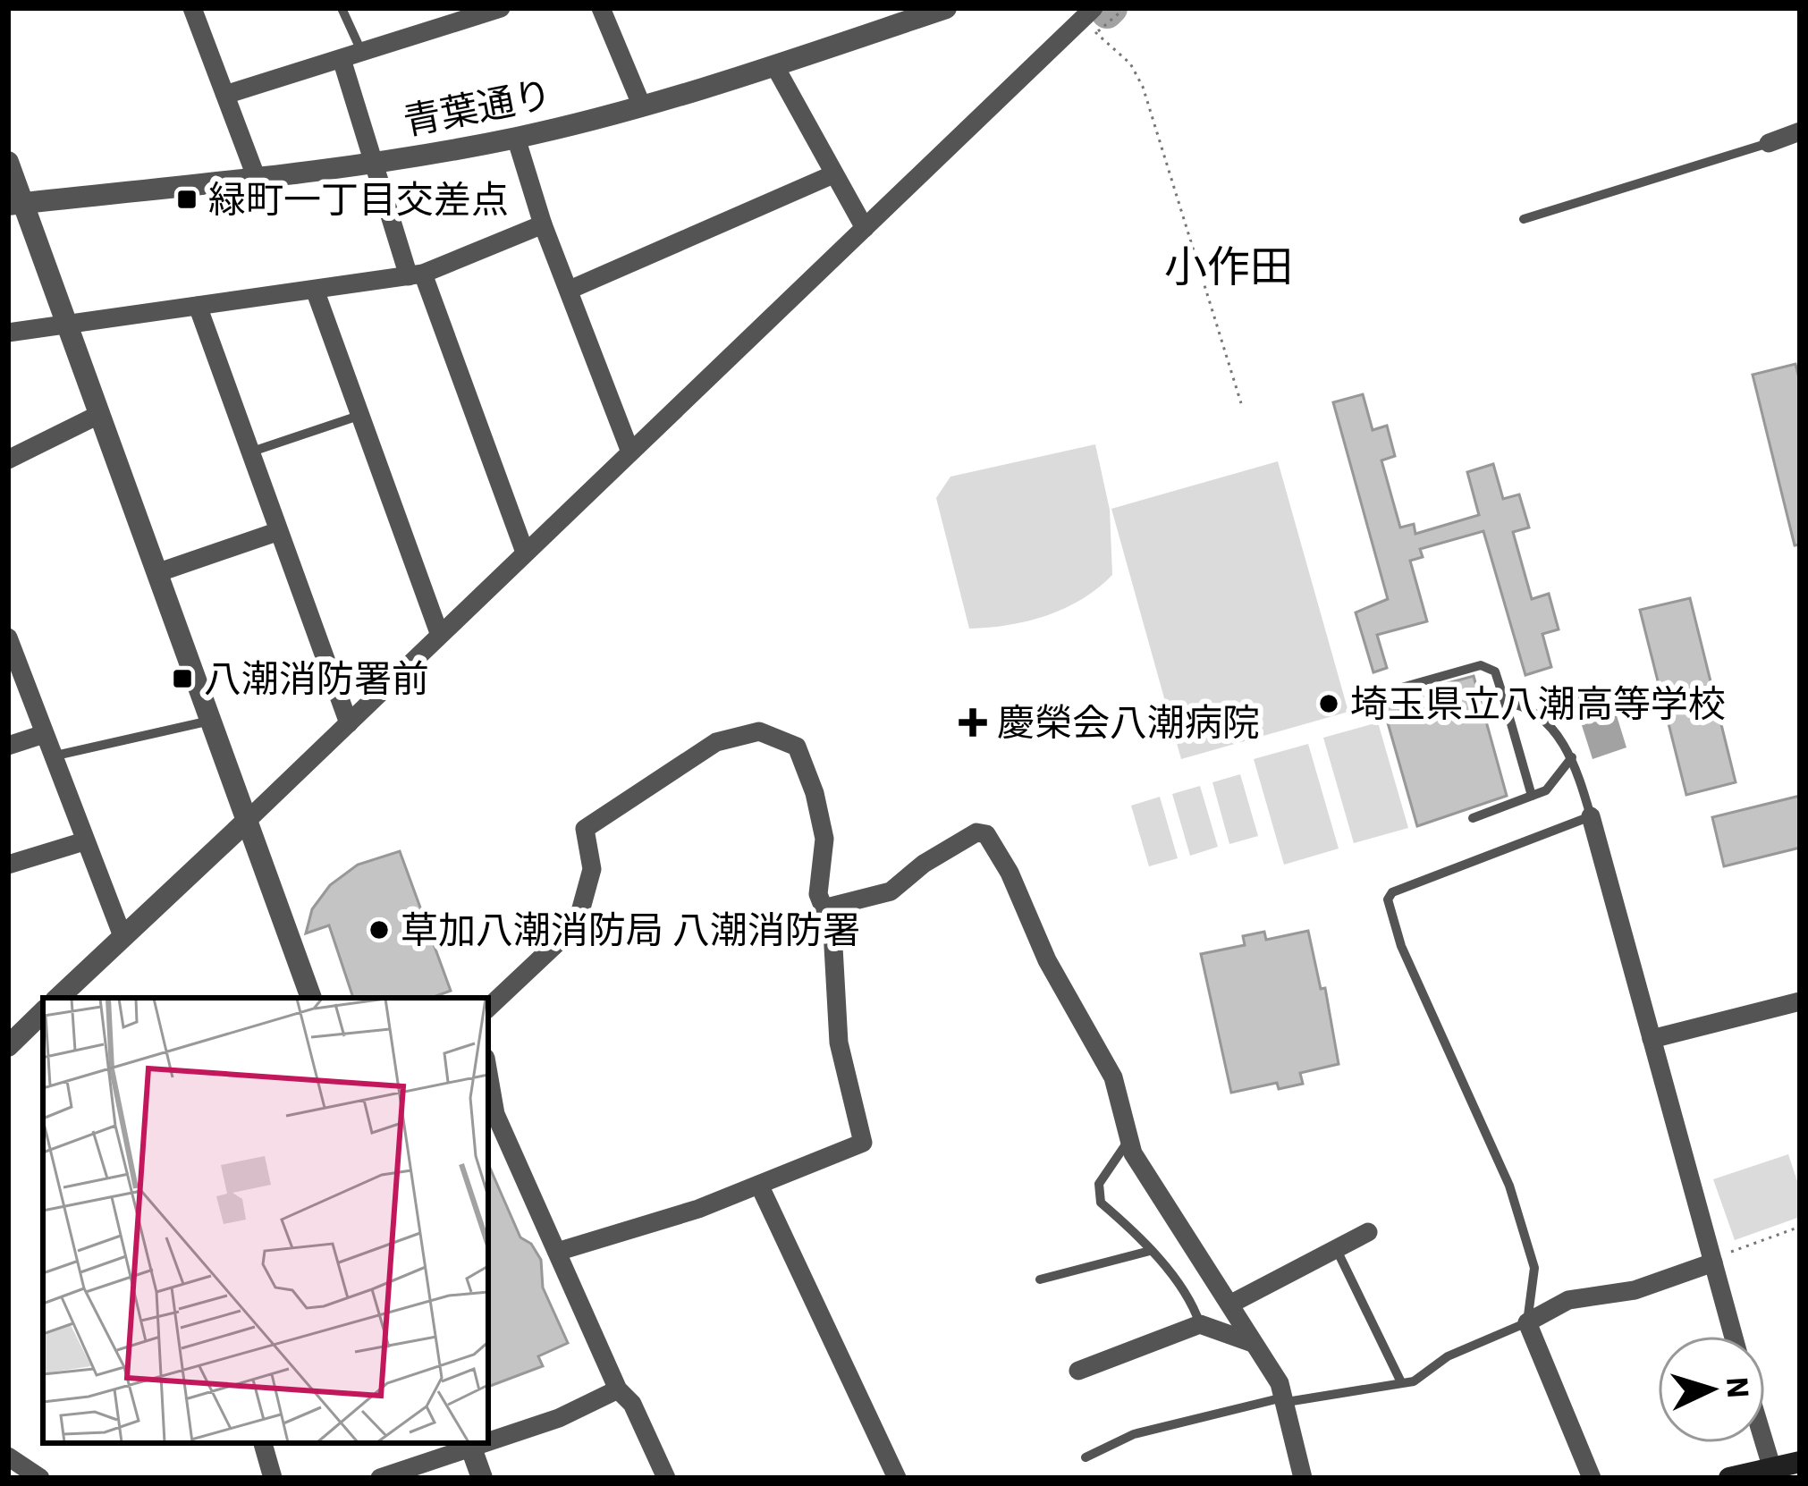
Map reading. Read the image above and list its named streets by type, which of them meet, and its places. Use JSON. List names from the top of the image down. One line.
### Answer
{"streets":{"street":["青葉通り"]},"districts":["小作田"],"places":{"transit":["緑町一丁目交差点","八潮消防署前"],"other":["埼玉県立八潮高等学校","草加八潮消防局 八潮消防署"],"health":["慶榮会八潮病院"]},"north":"right"}
